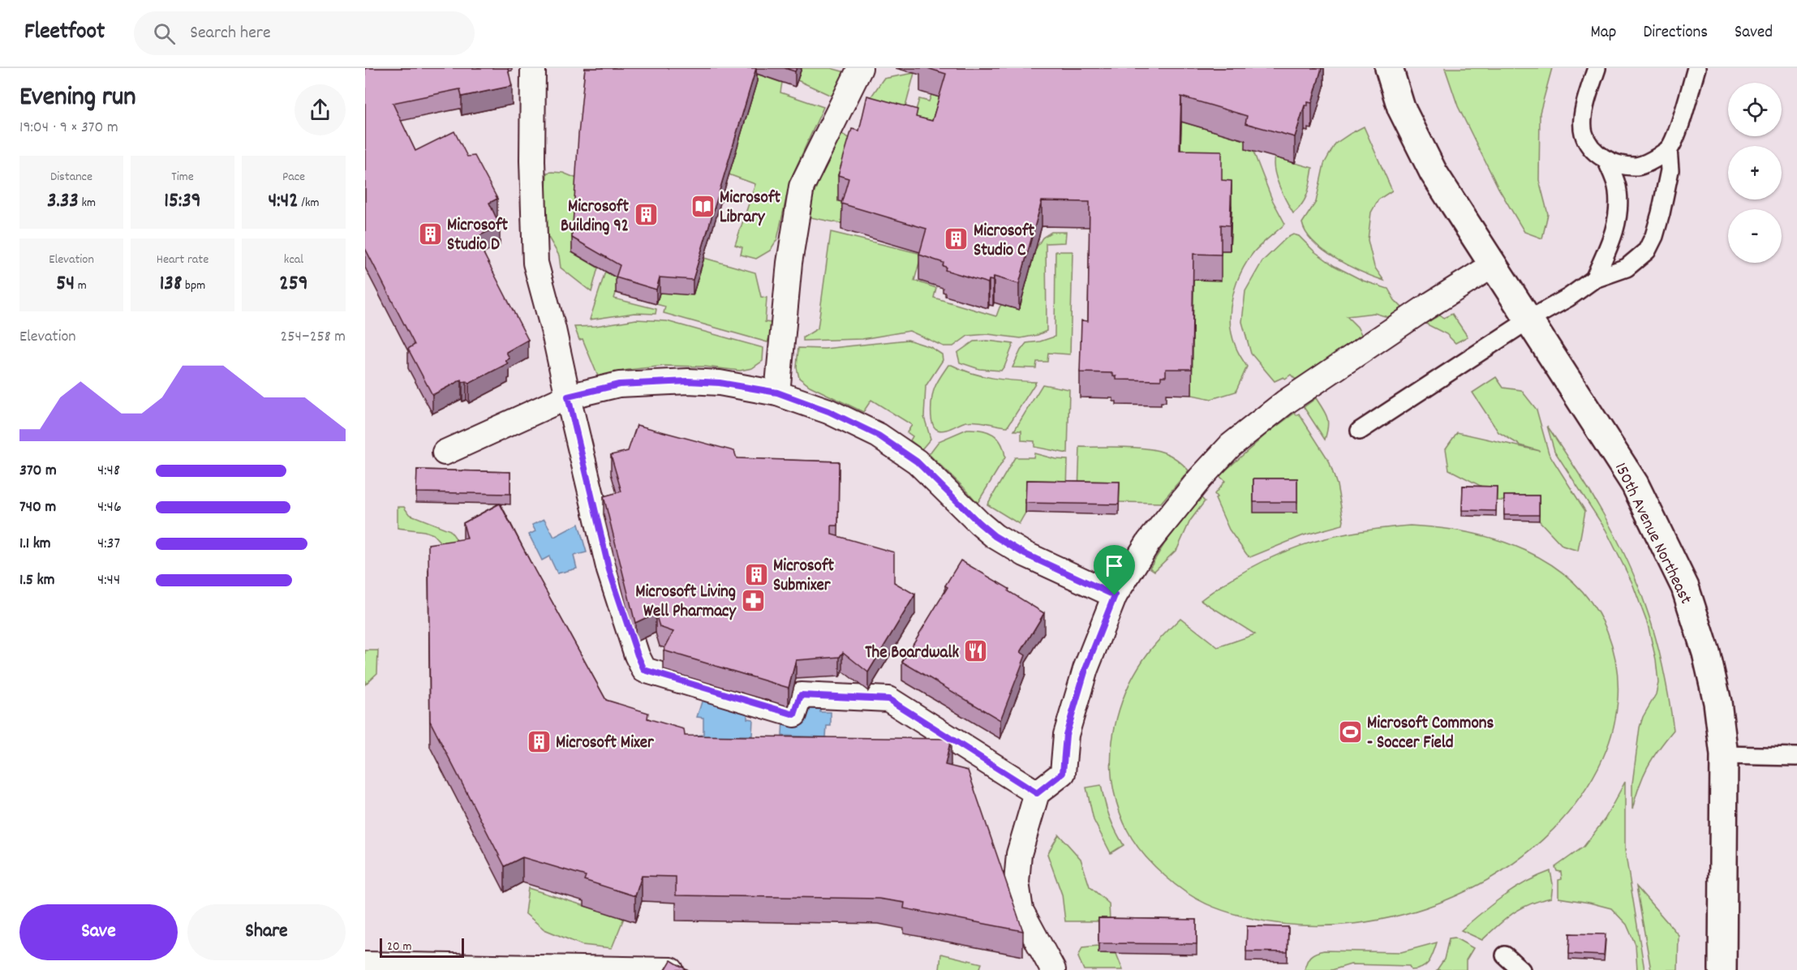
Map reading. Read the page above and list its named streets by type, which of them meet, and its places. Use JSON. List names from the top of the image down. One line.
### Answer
{"streets":{"street":["150th Avenue Northeast"]},"places":{"library":["Microsoft Library"],"building":["Microsoft Building 92","Microsoft Studio D","Microsoft Studio C","Microsoft Submixer","Microsoft Mixer"],"pharmacy":["Microsoft Living Well Pharmacy"],"restaurant":["The Boardwalk"],"sports":["Microsoft Commons - Soccer Field"]},"scale_bar":"20 m","page":{"header":"Fleetfoot","search":"Search here","nav":["Map","Directions","Saved"],"heading":["Evening run","19:04 · 9 × 370 m"],"map_buttons":["+","−"],"stats":[["Distance","3.33 km"],["Time","15:39"],["Pace","4:42 /km"],["Elevation","54 m"],["Heart rate","138 bpm"],["kcal","259"]],"chart":["Elevation","254–258 m"],"list":[{"name":"370 m","note":"4:48"},{"name":"740 m","note":"4:46"},{"name":"1.1 km","note":"4:37"},{"name":"1.5 km","note":"4:44"}],"buttons":["Save","Share"],"scale":"20 m"}}
